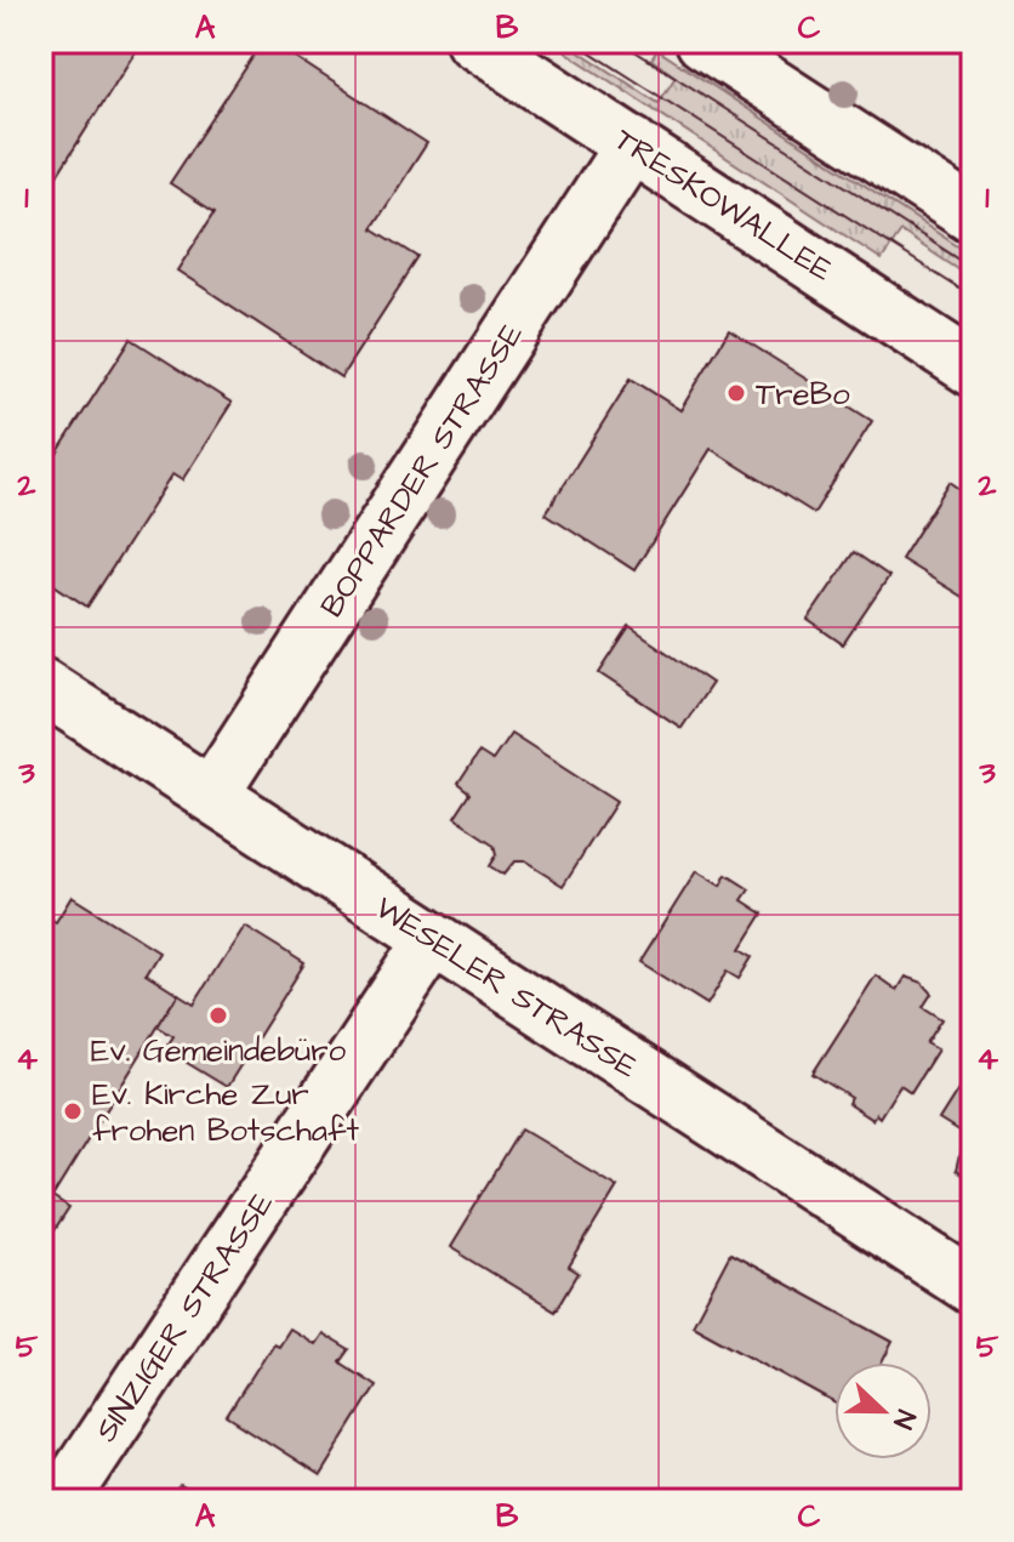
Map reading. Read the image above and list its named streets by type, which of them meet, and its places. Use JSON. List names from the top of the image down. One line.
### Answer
{"streets":{"street":["TRESKOWALLEE","BOPPARDER STRASSE","WESELER STRASSE","SINZIGER STRASSE"]},"crossings":[["TRESKOWALLEE","BOPPARDER STRASSE"],["BOPPARDER STRASSE","WESELER STRASSE"],["WESELER STRASSE","SINZIGER STRASSE"]],"places":["TreBo","Ev. Gemeindebüro","Ev. Kirche Zur frohen Botschaft"],"north":"right","grid":{"columns":["A","B","C"],"rows":["1","2","3","4","5"]}}
